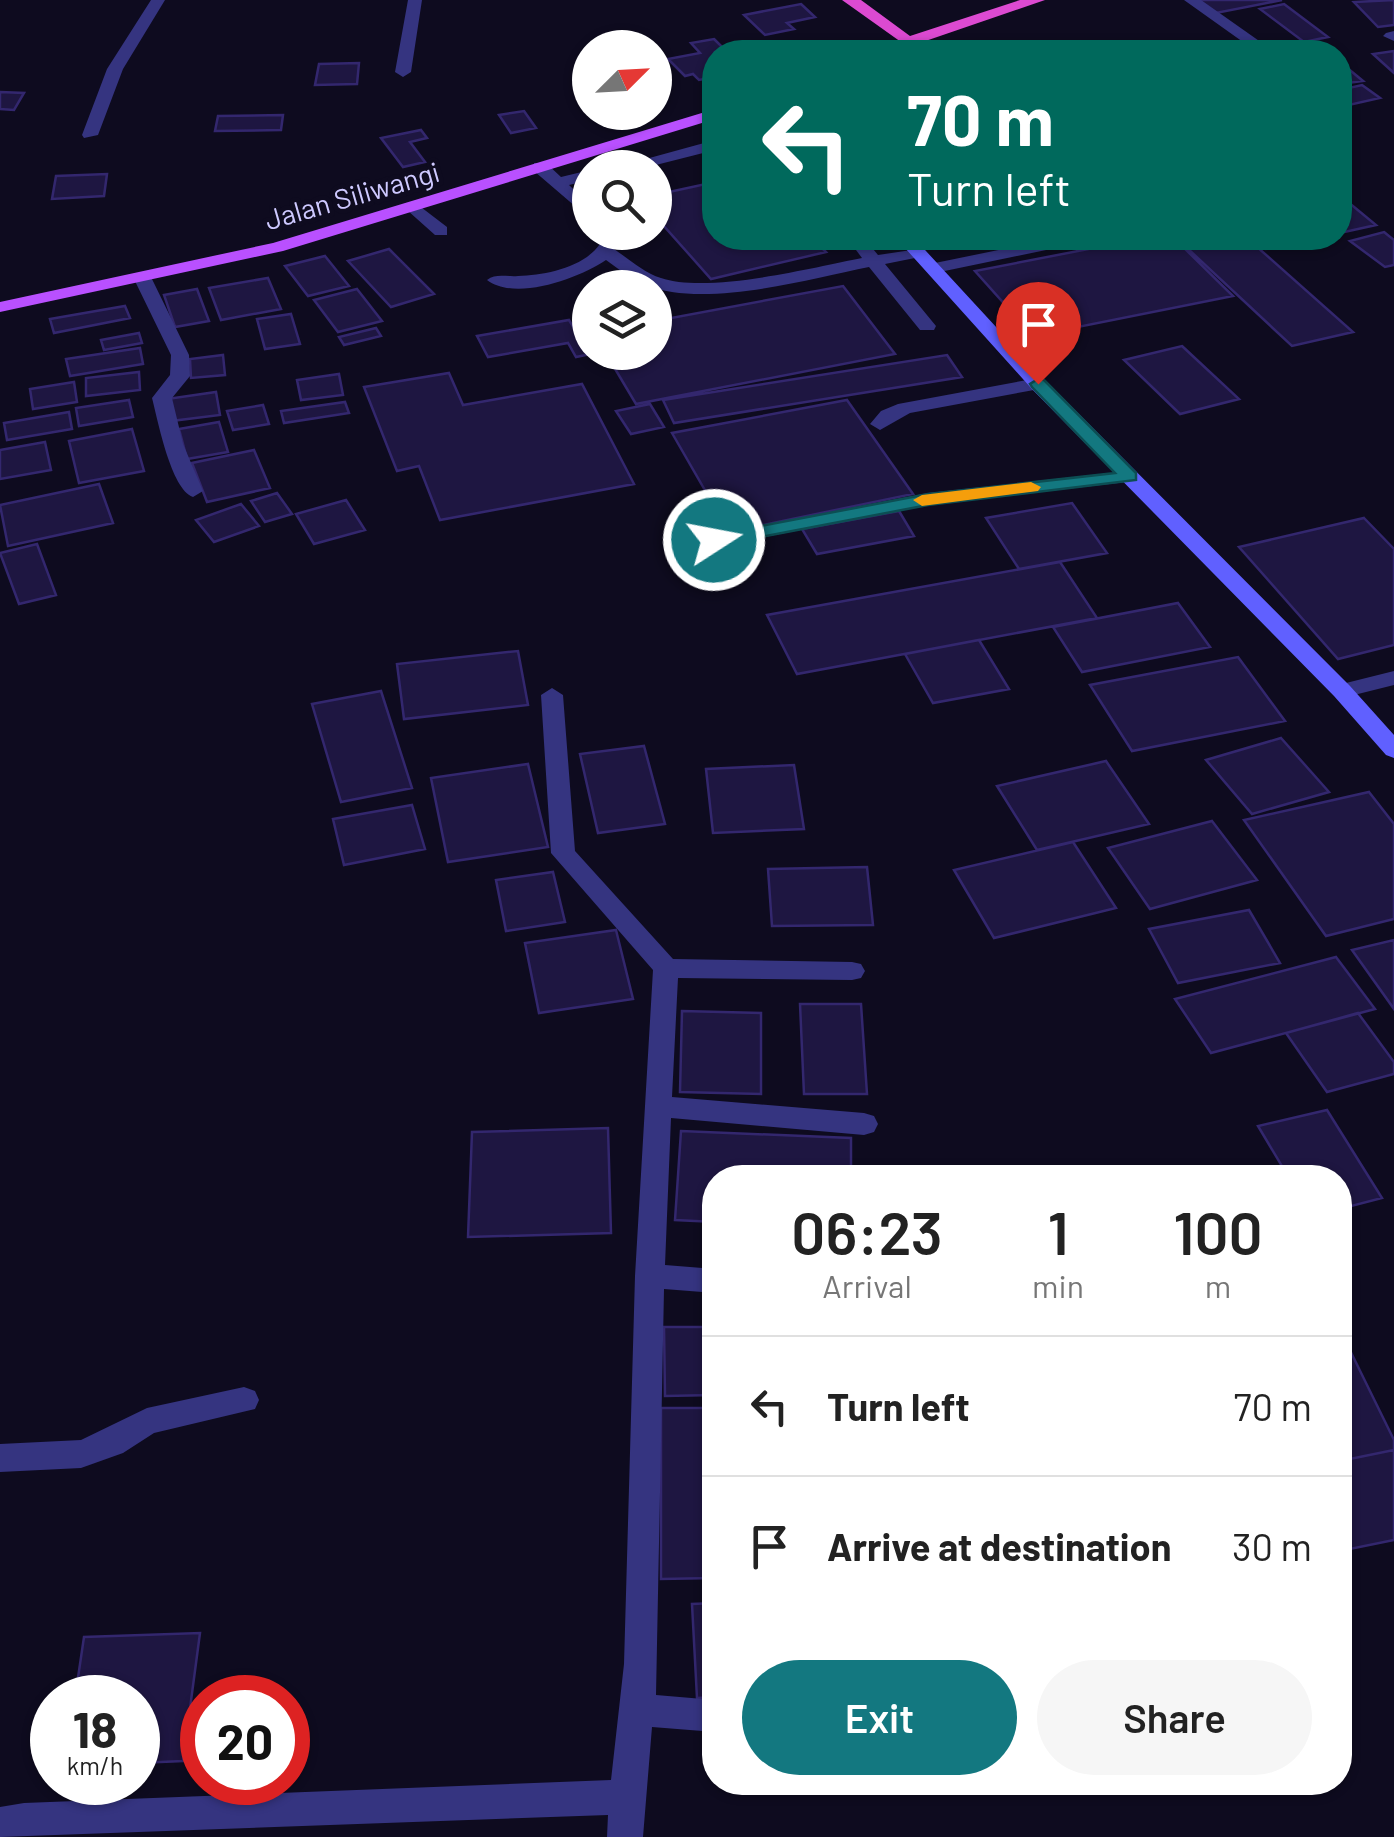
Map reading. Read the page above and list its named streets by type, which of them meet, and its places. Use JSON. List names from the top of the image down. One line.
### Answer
{"streets":{"main road":["Jalan Siliwangi"]},"north":"top right","page":{"turn":["70 m","Turn left"],"eta":["06:23","Arrival","1","min","100","m"],"list":[{"name":"Turn left","value":"70 m"},{"name":"Arrive at destination","value":"30 m"}],"buttons":["Exit","Share"],"speed":"18 km/h","limit":"20"}}
